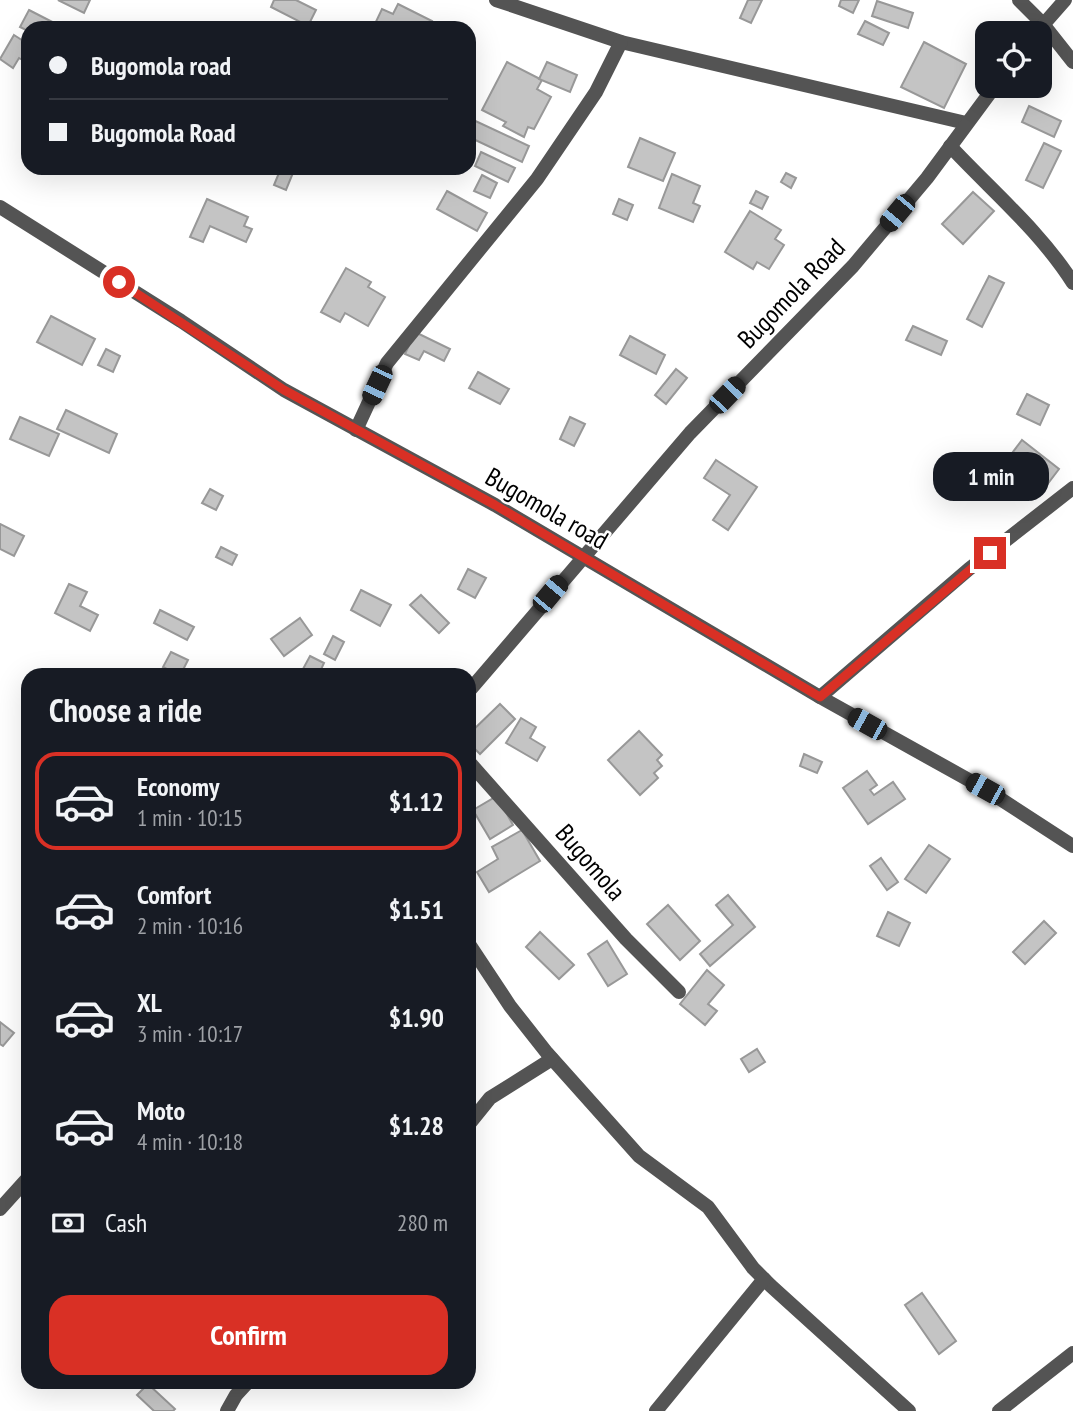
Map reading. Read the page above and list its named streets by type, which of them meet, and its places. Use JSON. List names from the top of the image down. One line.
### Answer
{"streets":{"street":["Bugomola Road","Bugomola road","Bugomola"]},"crossings":[["Bugomola Road","Bugomola road"]],"page":{"banner":["Bugomola road","Bugomola Road"],"bubble":"1 min","heading":"Choose a ride","list":[{"name":"Economy","note":"1 min · 10:15","value":"$1.12"},{"name":"Comfort","note":"2 min · 10:16","value":"$1.51"},{"name":"XL","note":"3 min · 10:17","value":"$1.90"},{"name":"Moto","note":"4 min · 10:18","value":"$1.28"}],"pay":["Cash","280 m"],"buttons":"Confirm"}}
